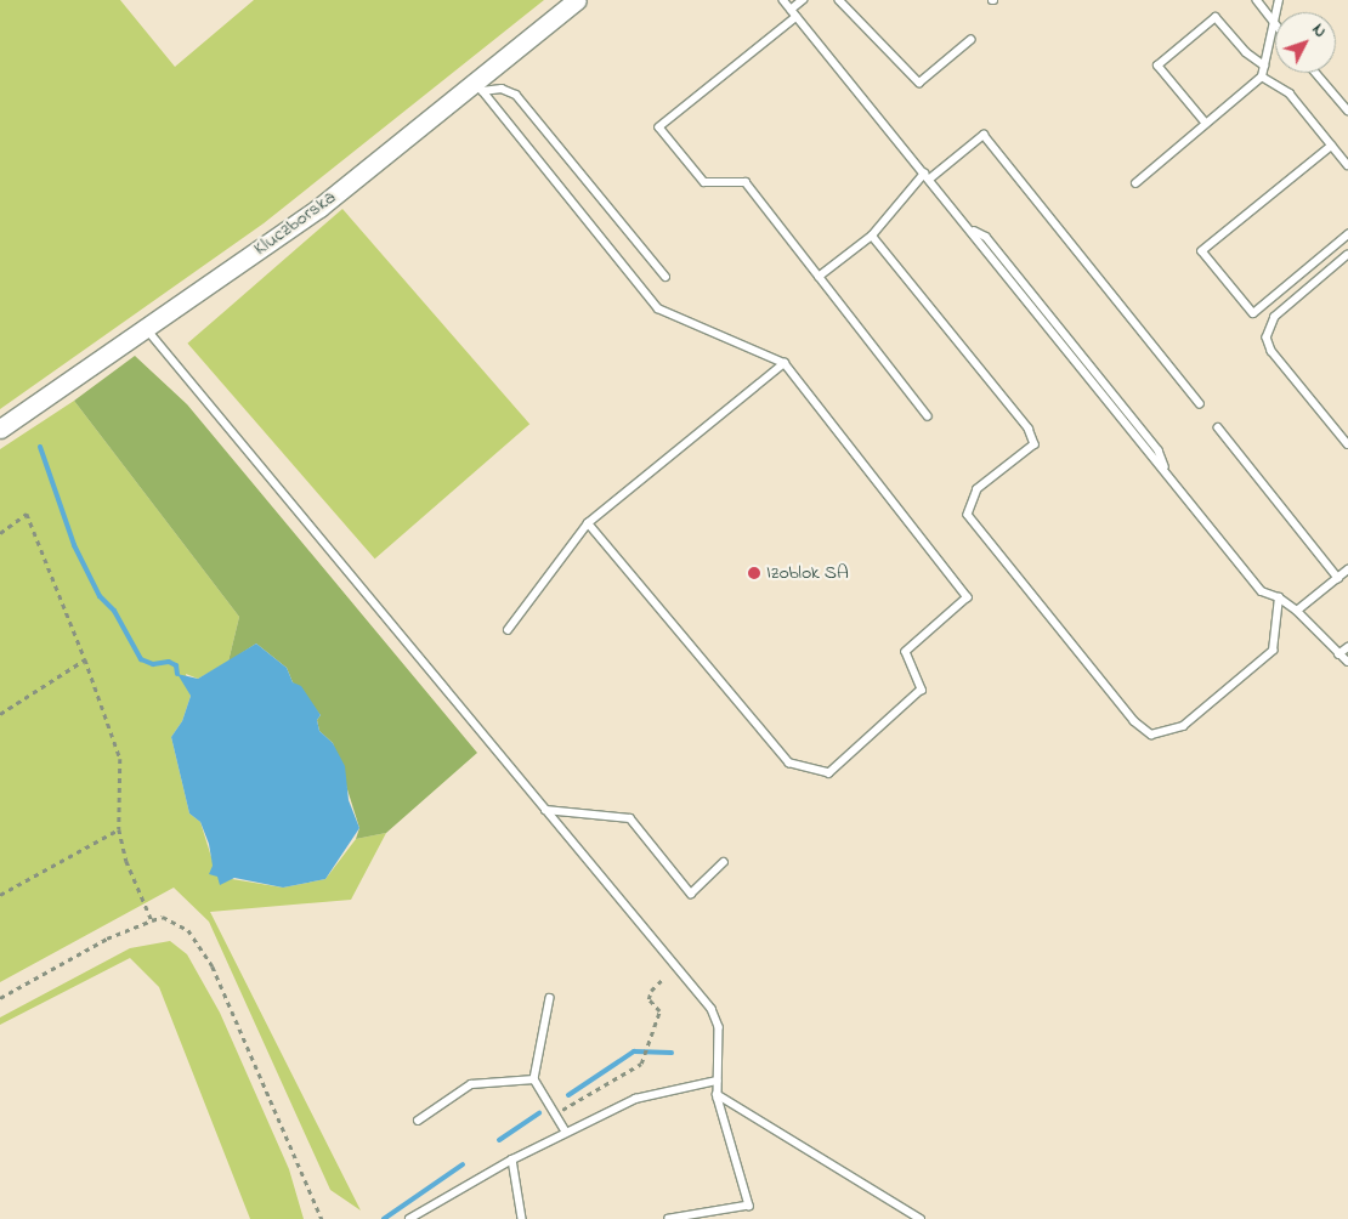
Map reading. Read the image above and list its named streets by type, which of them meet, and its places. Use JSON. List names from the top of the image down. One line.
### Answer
{"streets":{"street":["Kluczborska"]},"places":["Izoblok SA"],"north":"top right"}
